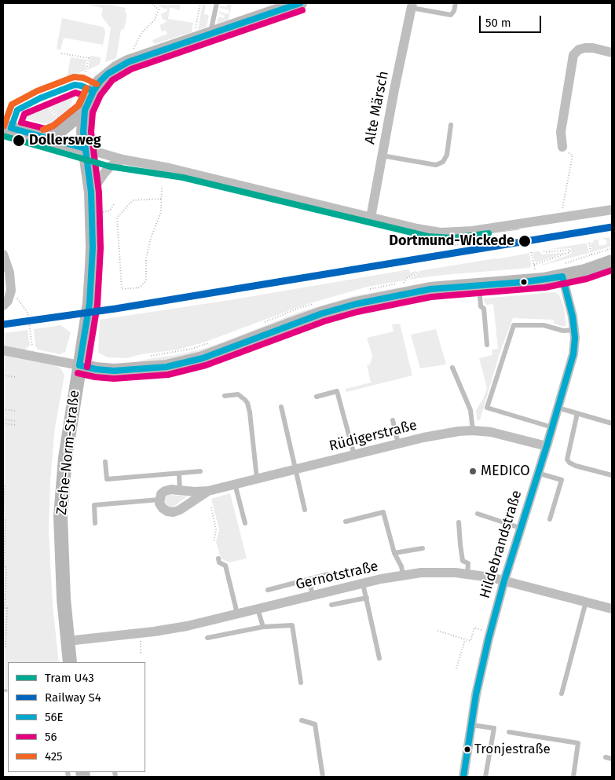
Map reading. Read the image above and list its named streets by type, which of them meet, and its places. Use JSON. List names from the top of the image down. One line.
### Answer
{"streets":{"main road":["Zeche-Norm-Straße"],"street":["Alte Märsch","Rüdigerstraße","Hildebrandstraße","Gernotstraße"]},"crossings":[["Rüdigerstraße","Hildebrandstraße"],["Zeche-Norm-Straße","Gernotstraße"],["Hildebrandstraße","Gernotstraße"]],"places":["Dollersweg","Dortmund-Wickede","MEDICO","Tronjestraße"],"lines":["transit line 56E","transit line 56","transit line 425","tram line U43","rail line S4"],"legend":["Tram U43","Railway S4","56E","56","425"],"scale_bar":"50 m"}
